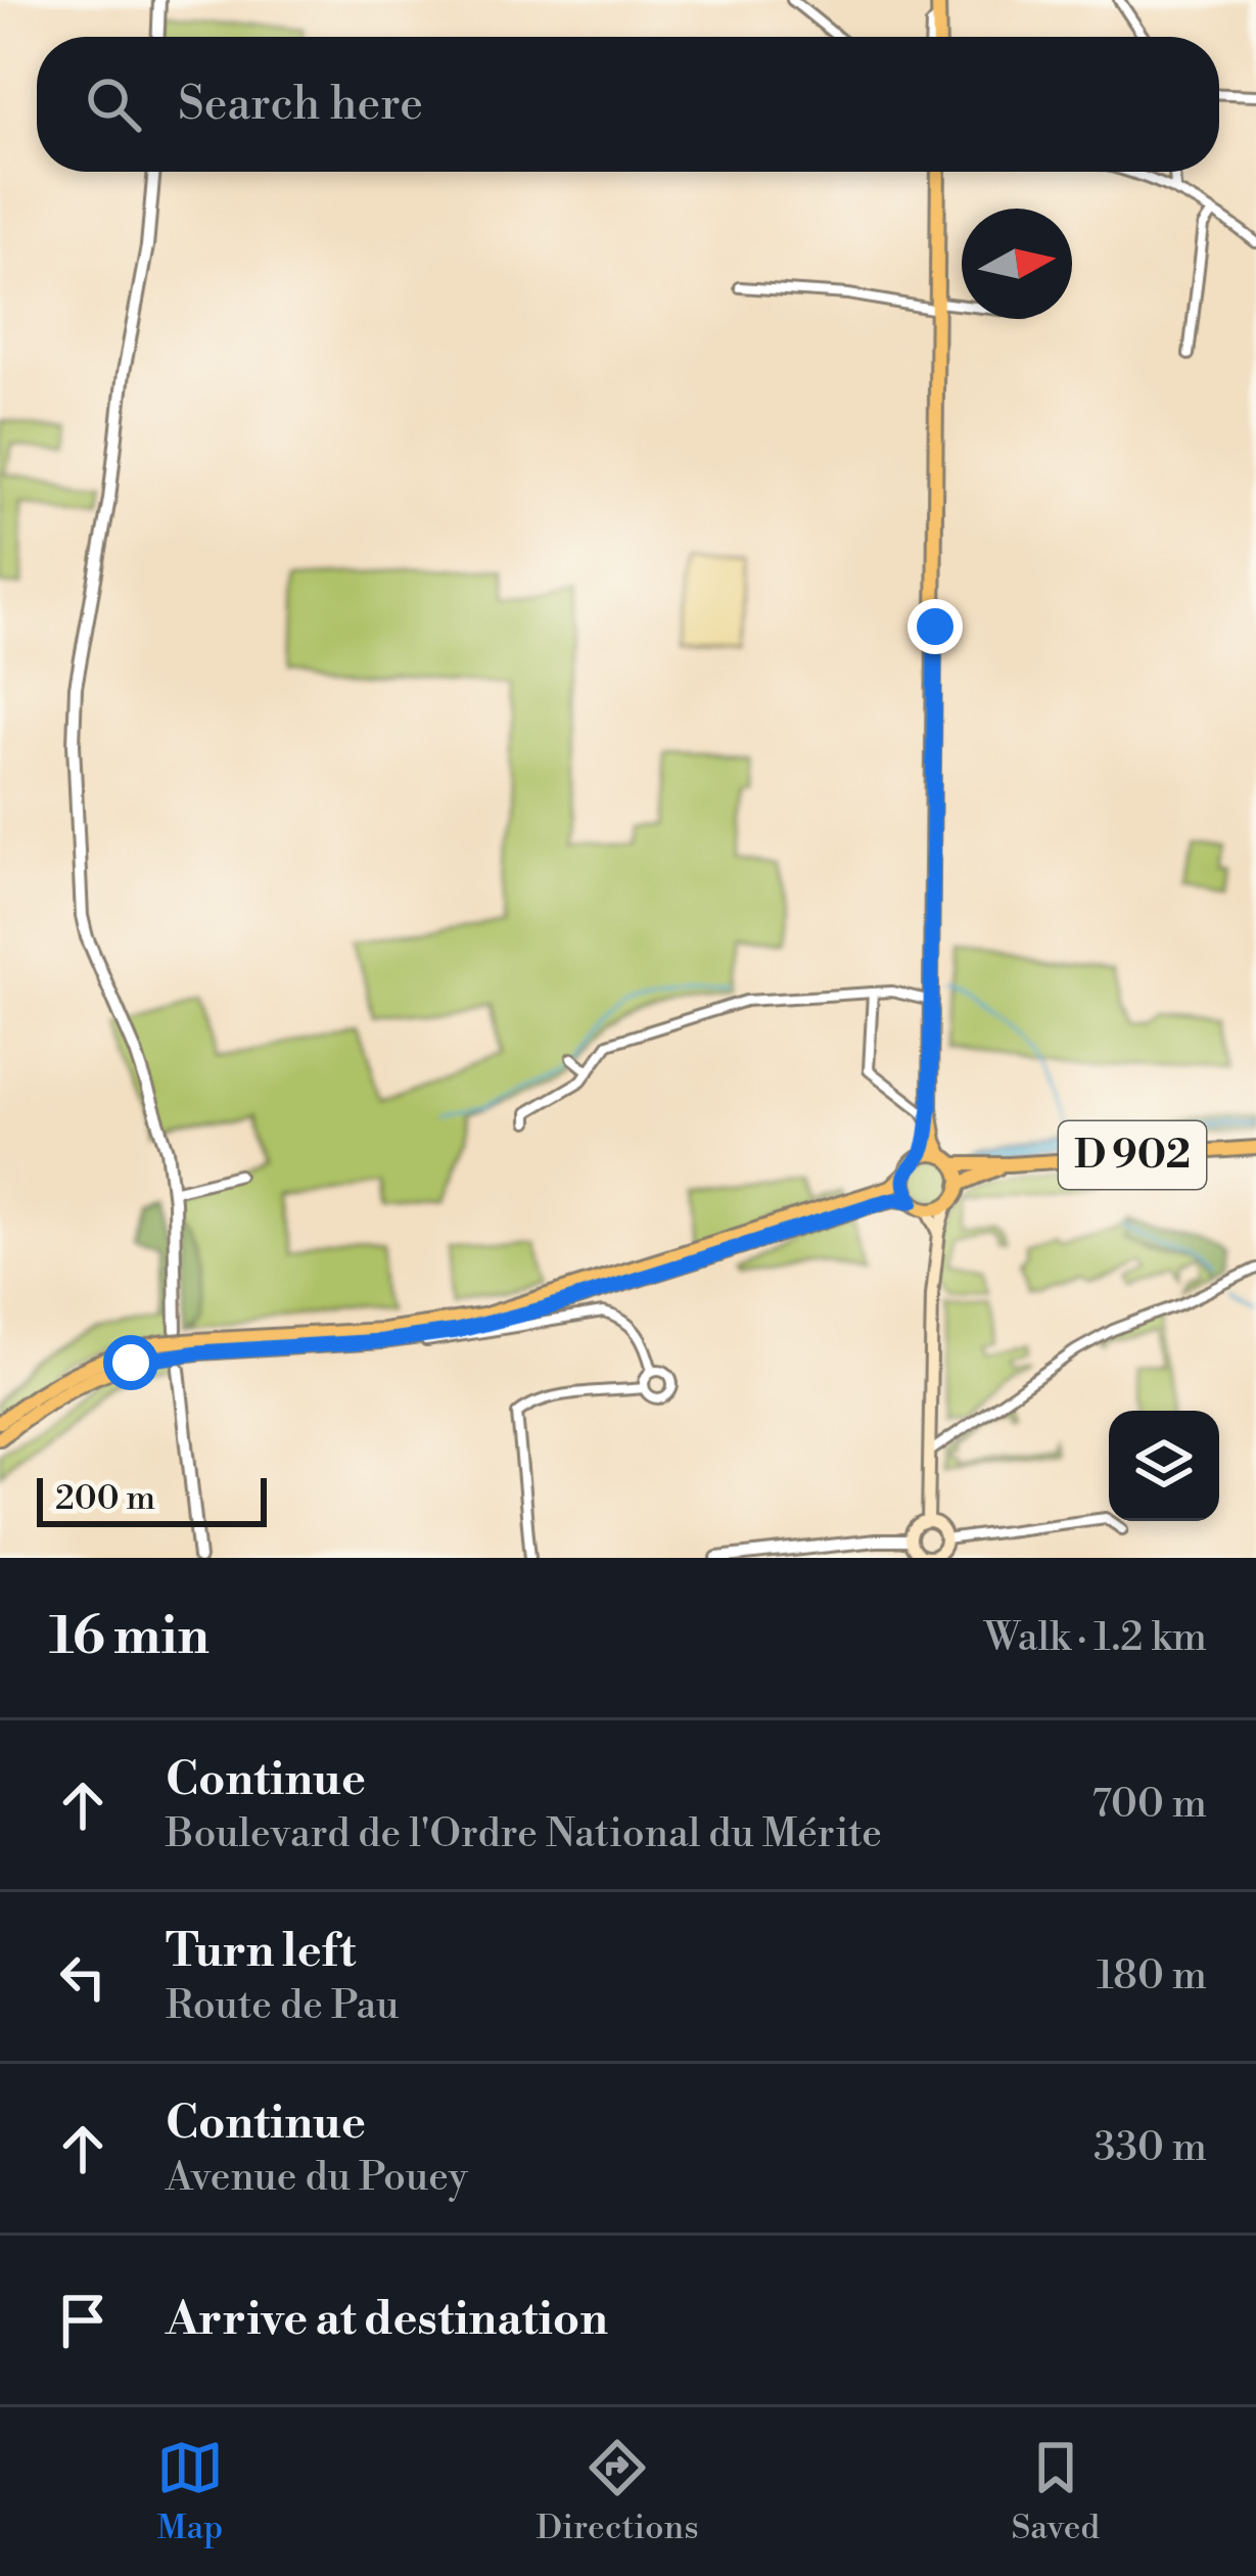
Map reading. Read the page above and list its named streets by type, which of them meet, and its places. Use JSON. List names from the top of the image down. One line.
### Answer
{"streets":{"main road":["D 902"]},"scale_bar":"200 m","north":"right","page":{"search":"Search here","scale":"200 m","heading":["16 min","Walk · 1.2 km"],"list":[["Continue","Boulevard de l'Ordre National du Mérite","700 m"],["Turn left","Route de Pau","180 m"],["Continue","Avenue du Pouey","330 m"],"Arrive at destination"],"nav":["Map","Directions","Saved"]}}
